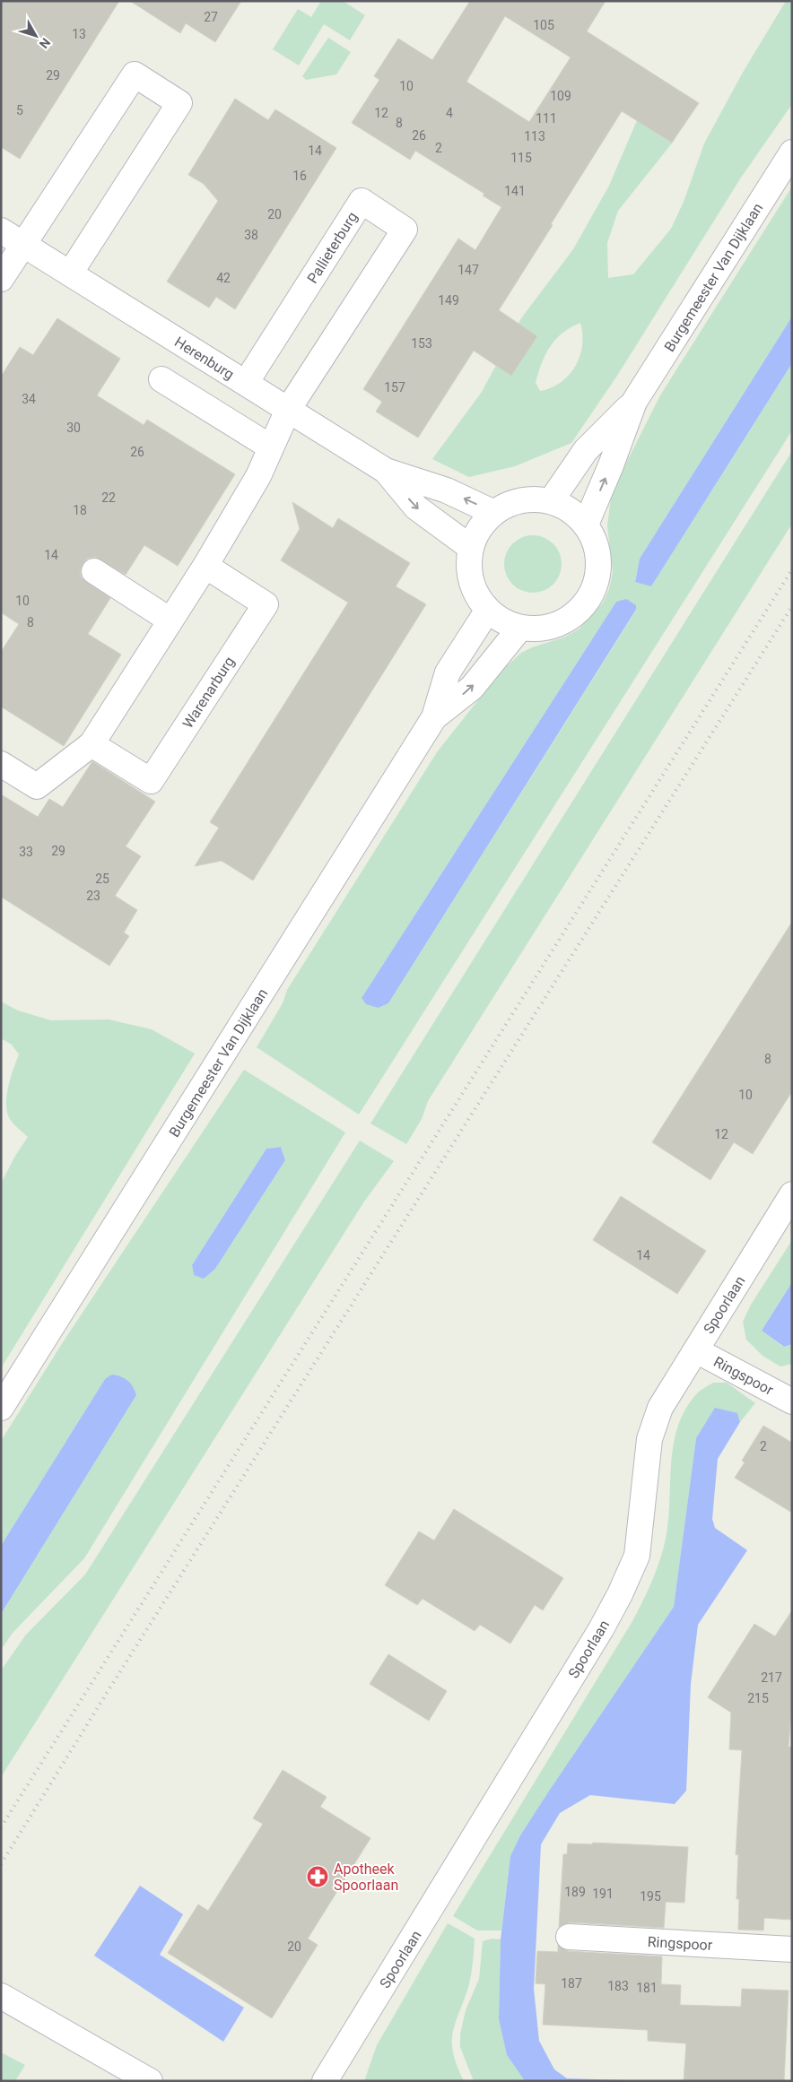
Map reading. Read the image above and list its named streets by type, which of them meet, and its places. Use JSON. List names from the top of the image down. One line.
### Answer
{"streets":{"street":["Pallieterburg","Burgemeester Van Dijklaan","Herenburg","Warenarburg","Spoorlaan","Ringspoor"]},"crossings":[["Pallieterburg","Herenburg"],["Burgemeester Van Dijklaan","Herenburg"],["Spoorlaan","Ringspoor"]],"places":{"pharmacy":["Apotheek Spoorlaan"]},"house_numbers":["27","105","13","29","10","109","5","12","4","111","8","26","113","2","14","115","16","141","20","38","147","42","149","153","157","34","30","26","22","18","14","10","8","29","33","25","23","8","10","12","14","2","217","215","189","191","195","20","187","183","181"],"north":"bottom right"}
